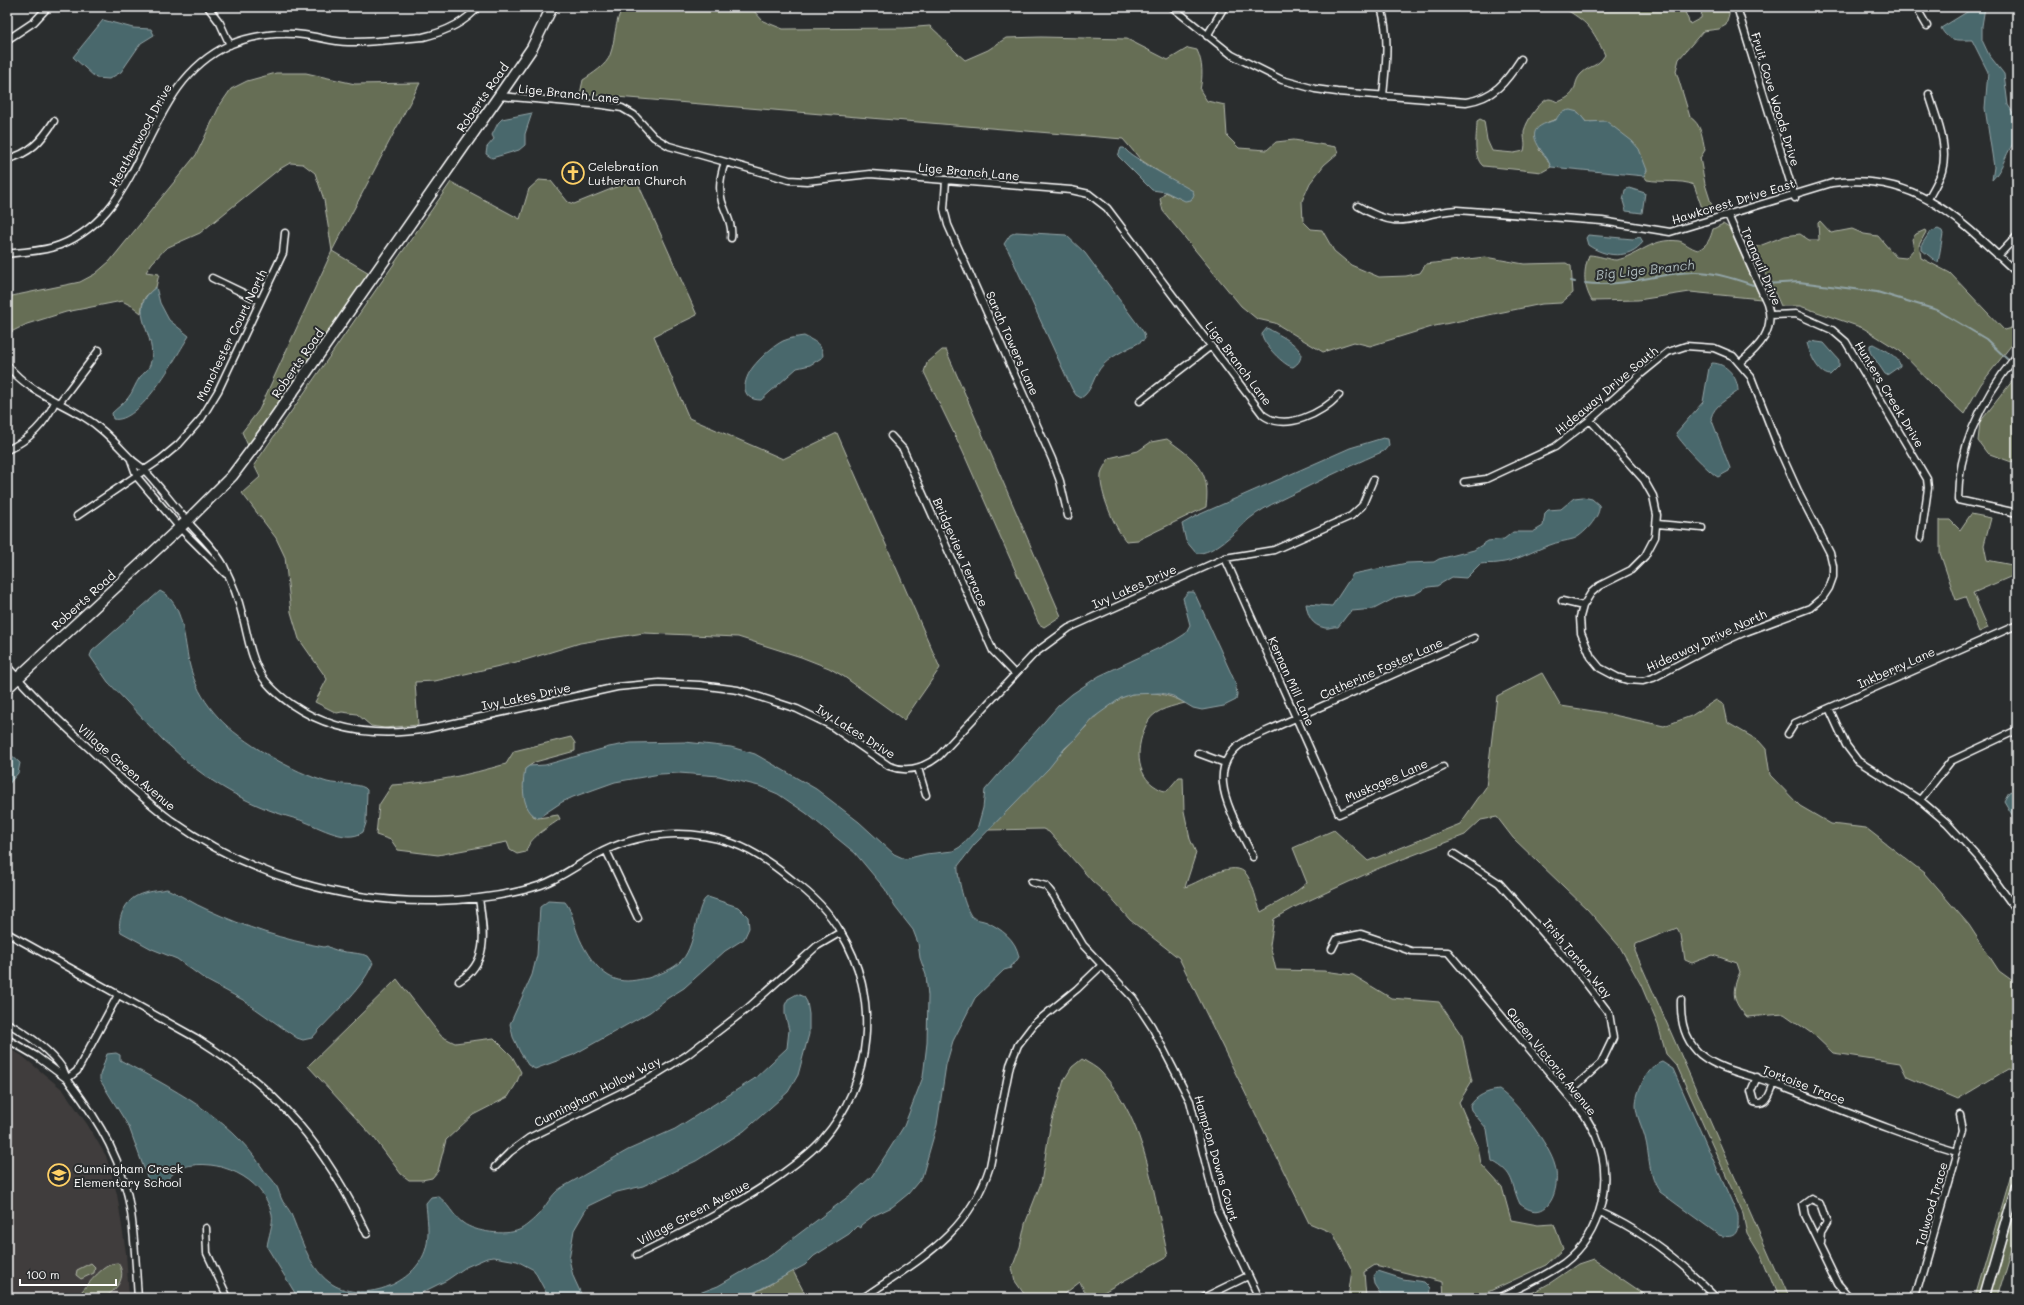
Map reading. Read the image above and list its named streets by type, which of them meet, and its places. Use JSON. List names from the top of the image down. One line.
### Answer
{"streets":{"main road":["Roberts Road"],"street":["Lige Branch Lane","Fruit Cove Woods Drive","Heatherwood Drive","Hawkcrest Drive East","Tranquil Drive","Manchester Court North","Sarah Towers Lane","Hideaway Drive South","Hunters Creek Drive","Bridgeview Terrace","Ivy Lakes Drive","Hideaway Drive North","Inkberry Lane","Catherine Foster Lane","Kernan Mill Lane","Village Green Avenue","Muskogee Lane","Irish Tartan Way","Queen Victoria Avenue","Tortoise Trace","Cunningham Hollow Way","Hampton Downs Court","Talwood Trace"]},"crossings":[["Lige Branch Lane","Roberts Road"],["Lige Branch Lane","Sarah Towers Lane"],["Roberts Road","Ivy Lakes Drive"],["Roberts Road","Village Green Avenue"],["Fruit Cove Woods Drive","Hawkcrest Drive East"],["Hawkcrest Drive East","Tranquil Drive"],["Tranquil Drive","Hideaway Drive South"],["Tranquil Drive","Hunters Creek Drive"],["Tranquil Drive","Hideaway Drive North"],["Hideaway Drive South","Hideaway Drive North"],["Bridgeview Terrace","Ivy Lakes Drive"],["Ivy Lakes Drive","Kernan Mill Lane"],["Catherine Foster Lane","Kernan Mill Lane"],["Kernan Mill Lane","Muskogee Lane"],["Village Green Avenue","Cunningham Hollow Way"],["Irish Tartan Way","Queen Victoria Avenue"],["Tortoise Trace","Talwood Trace"]],"water":["Big Lige Branch"],"places":{"church":["Celebration Lutheran Church"],"school or university":["Cunningham Creek Elementary School"]},"scale_bar":"100 m"}
